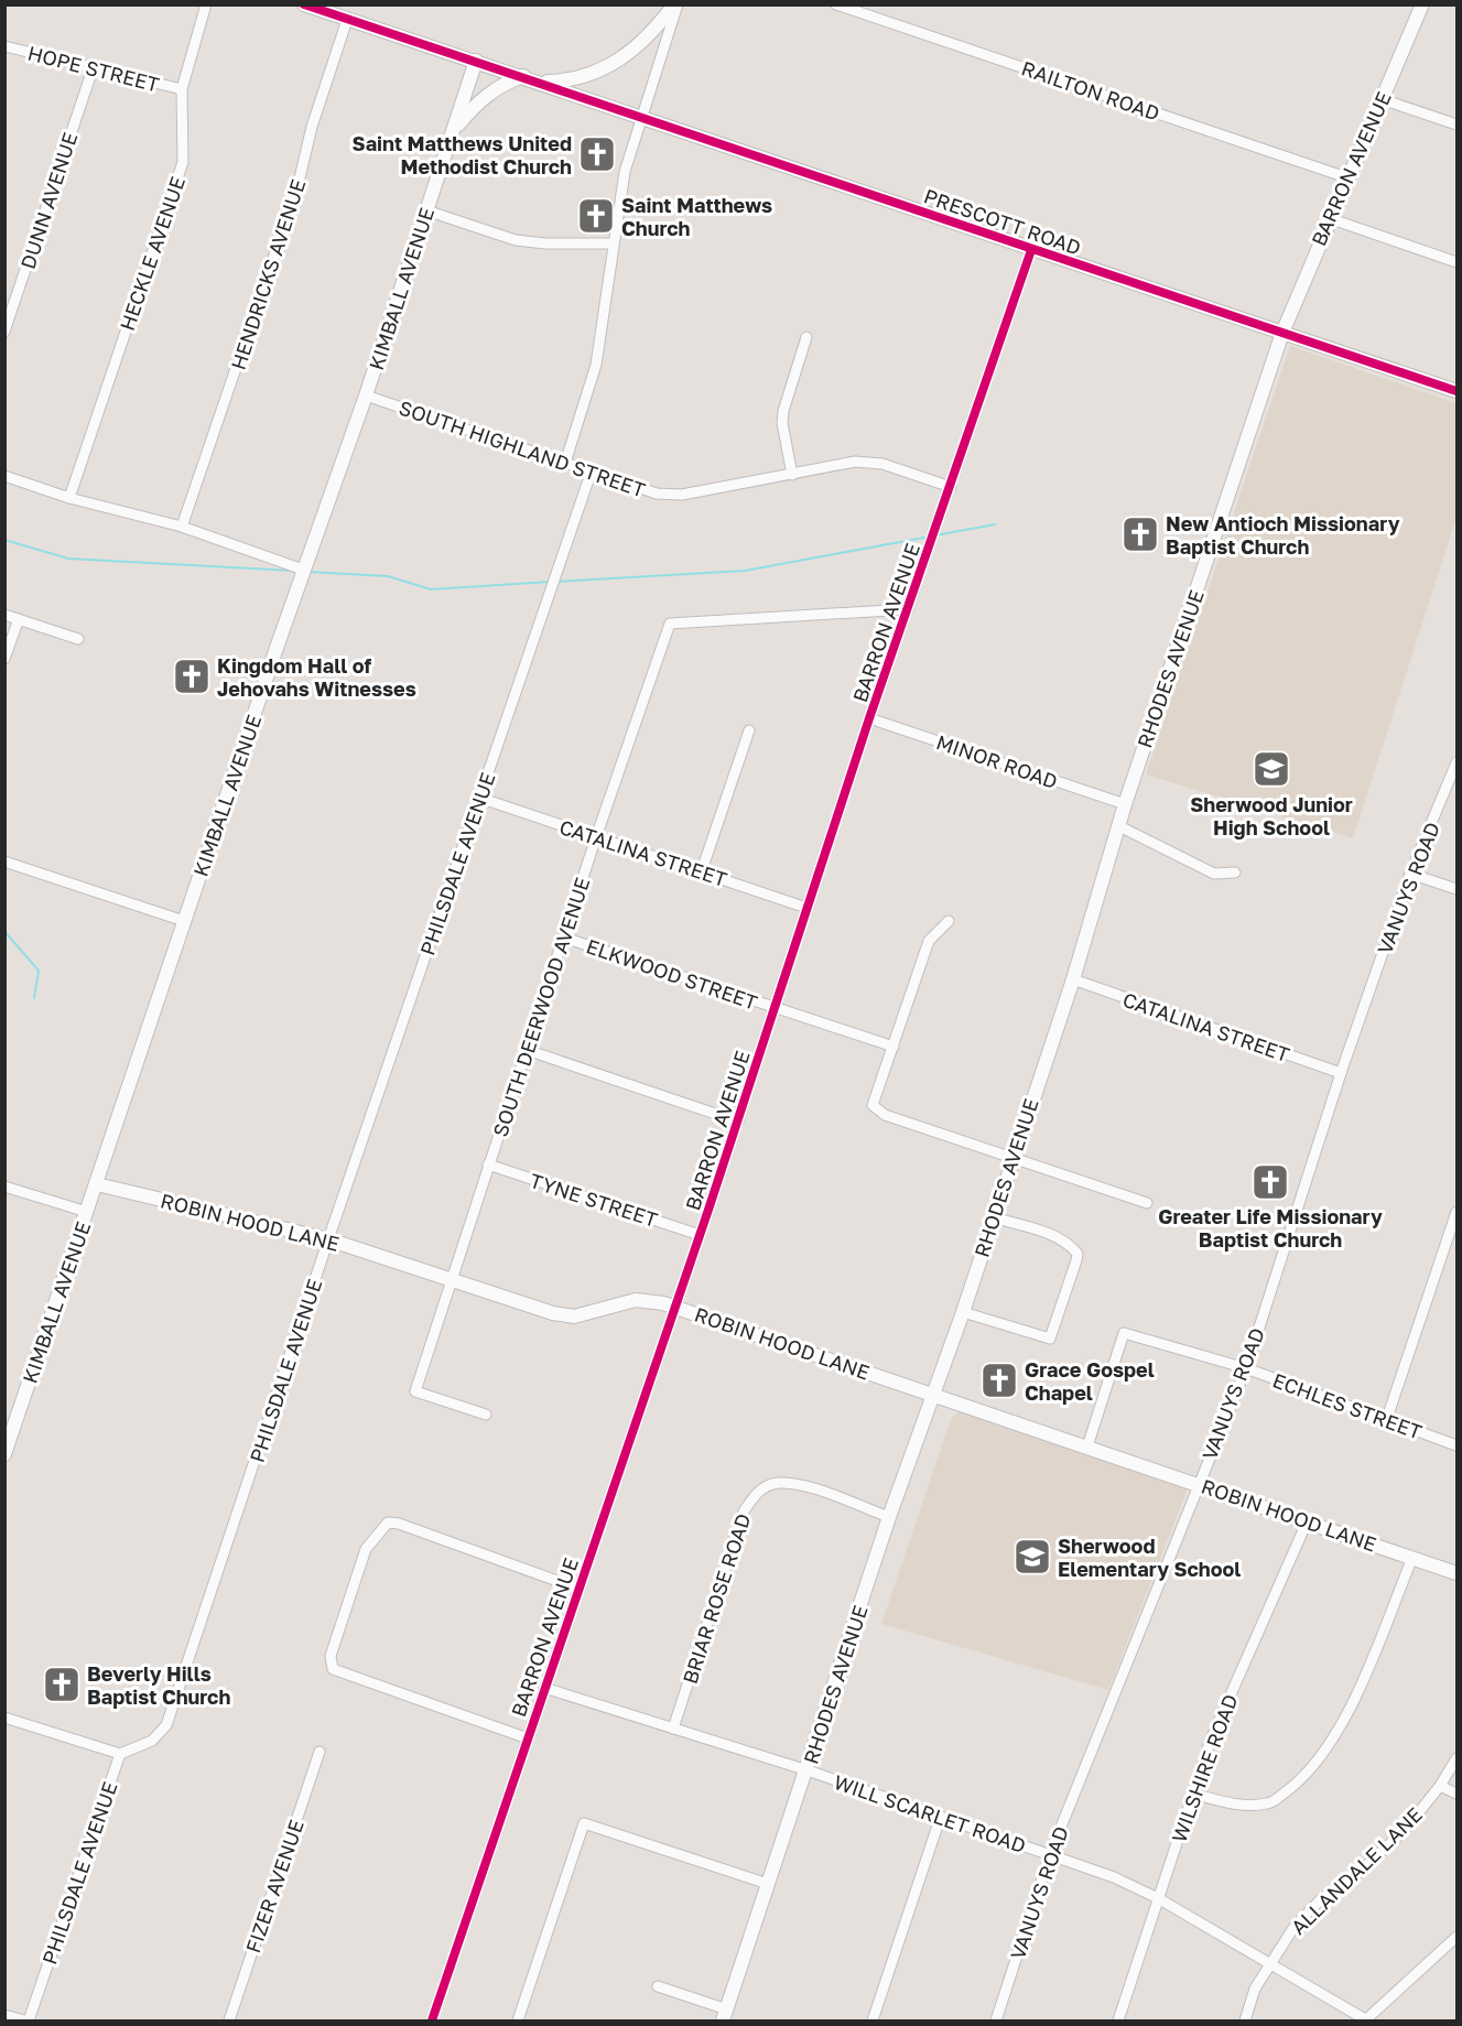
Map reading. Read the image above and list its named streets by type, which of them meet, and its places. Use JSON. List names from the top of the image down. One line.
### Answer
{"streets":{"main road":["BARRON AVENUE","PRESCOTT ROAD","KIMBALL AVENUE","RHODES AVENUE","ROBIN HOOD LANE"],"street":["HOPE STREET","RAILTON ROAD","DUNN AVENUE","HECKLE AVENUE","HENDRICKS AVENUE","SOUTH HIGHLAND STREET","MINOR ROAD","CATALINA STREET","PHILSDALE AVENUE","VANUYS ROAD","ELKWOOD STREET","SOUTH DEERWOOD AVENUE","TYNE STREET","ECHLES STREET","BRIAR ROSE ROAD","WILSHIRE ROAD","WILL SCARLET ROAD","ALLANDALE LANE","FIZER AVENUE"]},"crossings":[["HOPE STREET","DUNN AVENUE"],["HOPE STREET","HECKLE AVENUE"],["RAILTON ROAD","BARRON AVENUE"],["BARRON AVENUE","PRESCOTT ROAD"],["BARRON AVENUE","SOUTH HIGHLAND STREET"],["BARRON AVENUE","RHODES AVENUE"],["BARRON AVENUE","MINOR ROAD"],["BARRON AVENUE","CATALINA STREET"],["BARRON AVENUE","ELKWOOD STREET"],["BARRON AVENUE","SOUTH DEERWOOD AVENUE"],["BARRON AVENUE","TYNE STREET"],["BARRON AVENUE","ROBIN HOOD LANE"],["BARRON AVENUE","WILL SCARLET ROAD"],["PRESCOTT ROAD","KIMBALL AVENUE"],["PRESCOTT ROAD","RHODES AVENUE"],["KIMBALL AVENUE","SOUTH HIGHLAND STREET"],["KIMBALL AVENUE","ROBIN HOOD LANE"],["SOUTH HIGHLAND STREET","PHILSDALE AVENUE"],["RHODES AVENUE","MINOR ROAD"],["RHODES AVENUE","CATALINA STREET"],["RHODES AVENUE","ROBIN HOOD LANE"],["RHODES AVENUE","BRIAR ROSE ROAD"],["RHODES AVENUE","WILL SCARLET ROAD"],["CATALINA STREET","PHILSDALE AVENUE"],["CATALINA STREET","VANUYS ROAD"],["CATALINA STREET","SOUTH DEERWOOD AVENUE"],["PHILSDALE AVENUE","ROBIN HOOD LANE"],["VANUYS ROAD","ROBIN HOOD LANE"],["VANUYS ROAD","ECHLES STREET"],["VANUYS ROAD","WILL SCARLET ROAD"],["ELKWOOD STREET","SOUTH DEERWOOD AVENUE"],["SOUTH DEERWOOD AVENUE","TYNE STREET"],["SOUTH DEERWOOD AVENUE","ROBIN HOOD LANE"],["ROBIN HOOD LANE","ECHLES STREET"],["ROBIN HOOD LANE","WILSHIRE ROAD"],["BRIAR ROSE ROAD","WILL SCARLET ROAD"],["WILSHIRE ROAD","WILL SCARLET ROAD"],["WILL SCARLET ROAD","ALLANDALE LANE"]],"places":{"church":["Saint Matthews United Methodist Church","Saint Matthews Church","New Antioch Missionary Baptist Church","Kingdom Hall of Jehovahs Witnesses","Greater Life Missionary Baptist Church","Grace Gospel Chapel","Beverly Hills Baptist Church"],"school or university":["Sherwood Junior High School","Sherwood Elementary School"]}}
